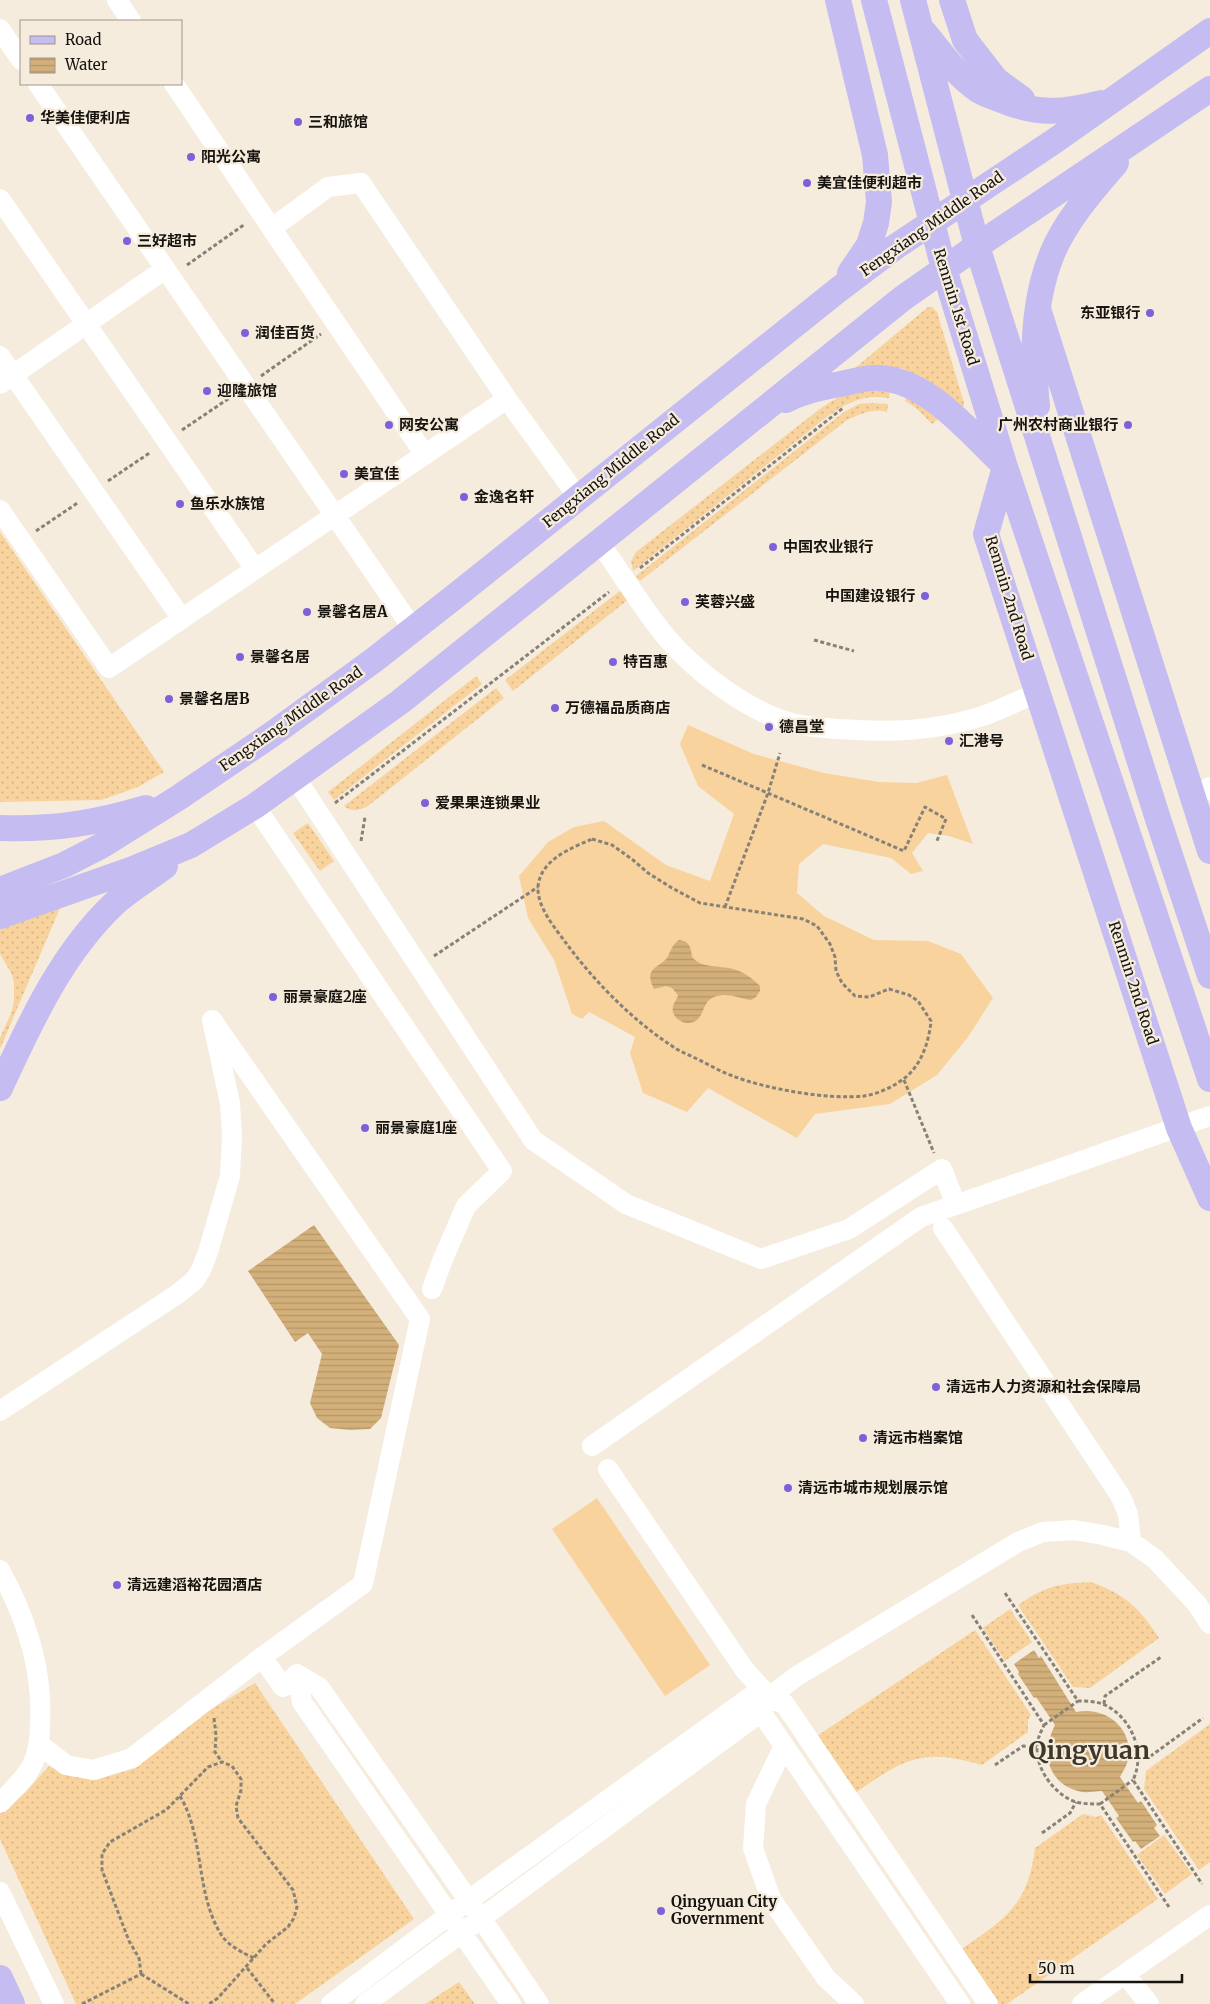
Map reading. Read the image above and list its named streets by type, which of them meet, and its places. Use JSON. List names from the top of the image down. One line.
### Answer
{"streets":{"main road":["Fengxiang Middle Road","Renmin 1st Road","Renmin 2nd Road"]},"crossings":[["Fengxiang Middle Road","Renmin 1st Road"],["Renmin 1st Road","Renmin 2nd Road"]],"districts":["Qingyuan"],"places":["华美佳便利店","三和旅馆","阳光公寓","美宜佳便利超市","三好超市","东亚银行","润佳百货","迎隆旅馆","网安公寓","广州农村商业银行","美宜佳","金逸名轩","鱼乐水族馆","中国农业银行","中国建设银行","芙蓉兴盛","景馨名居A","景馨名居","特百惠","景馨名居B","万德福品质商店","德昌堂","汇港号","爱果果连锁果业","丽景豪庭2座","丽景豪庭1座","清远市人力资源和社会保障局","清远市档案馆","清远市城市规划展示馆","清远建滔裕花园酒店","Qingyuan City Government"],"legend":["Road","Water"],"scale_bar":"50 m"}
